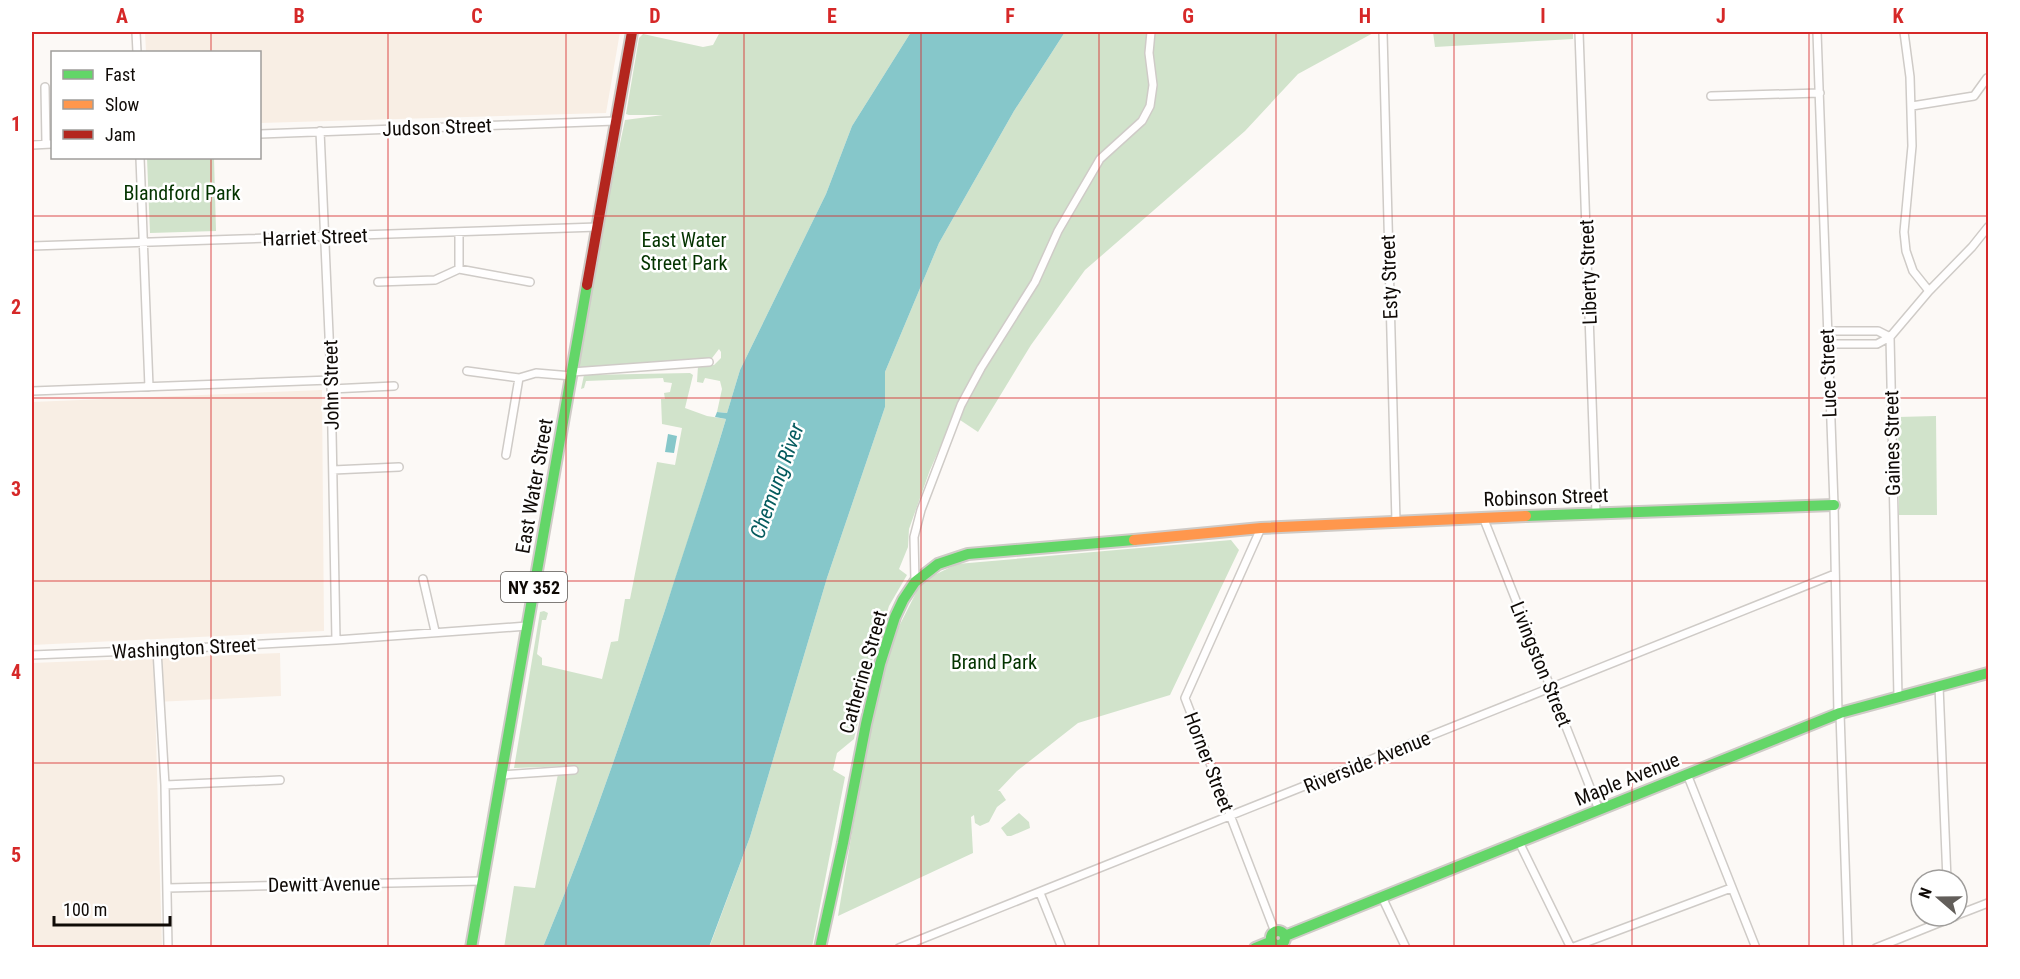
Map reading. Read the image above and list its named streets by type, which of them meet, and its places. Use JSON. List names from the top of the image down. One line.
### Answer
{"streets":{"main road":["East Water Street","Robinson Street","NY 352","Catherine Street","Maple Avenue"],"street":["Judson Street","Harriet Street","Liberty Street","Esty Street","Luce Street","John Street","Gaines Street","Washington Street","Livingston Street","Horner Street","Riverside Avenue","Dewitt Avenue"]},"crossings":[["Judson Street","John Street"],["Judson Street","East Water Street"],["Harriet Street","John Street"],["Harriet Street","East Water Street"],["Liberty Street","Robinson Street"],["Esty Street","Robinson Street"],["Luce Street","Robinson Street"],["Luce Street","Riverside Avenue"],["Luce Street","Maple Avenue"],["John Street","Washington Street"],["Gaines Street","Maple Avenue"],["East Water Street","Washington Street"],["East Water Street","Dewitt Avenue"],["Robinson Street","Livingston Street"],["Robinson Street","Catherine Street"],["Robinson Street","Horner Street"],["Livingston Street","Riverside Avenue"],["Livingston Street","Maple Avenue"],["Catherine Street","Horner Street"],["Horner Street","Riverside Avenue"],["Horner Street","Maple Avenue"]],"water":["Chemung River"],"parks":["Blandford Park","East Water Street Park","Brand Park"],"legend":["Fast","Slow","Jam"],"scale_bar":"100 m","north":"left","grid":{"columns":["A","B","C","D","E","F","G","H","I","J","K"],"rows":["1","2","3","4","5"]}}
